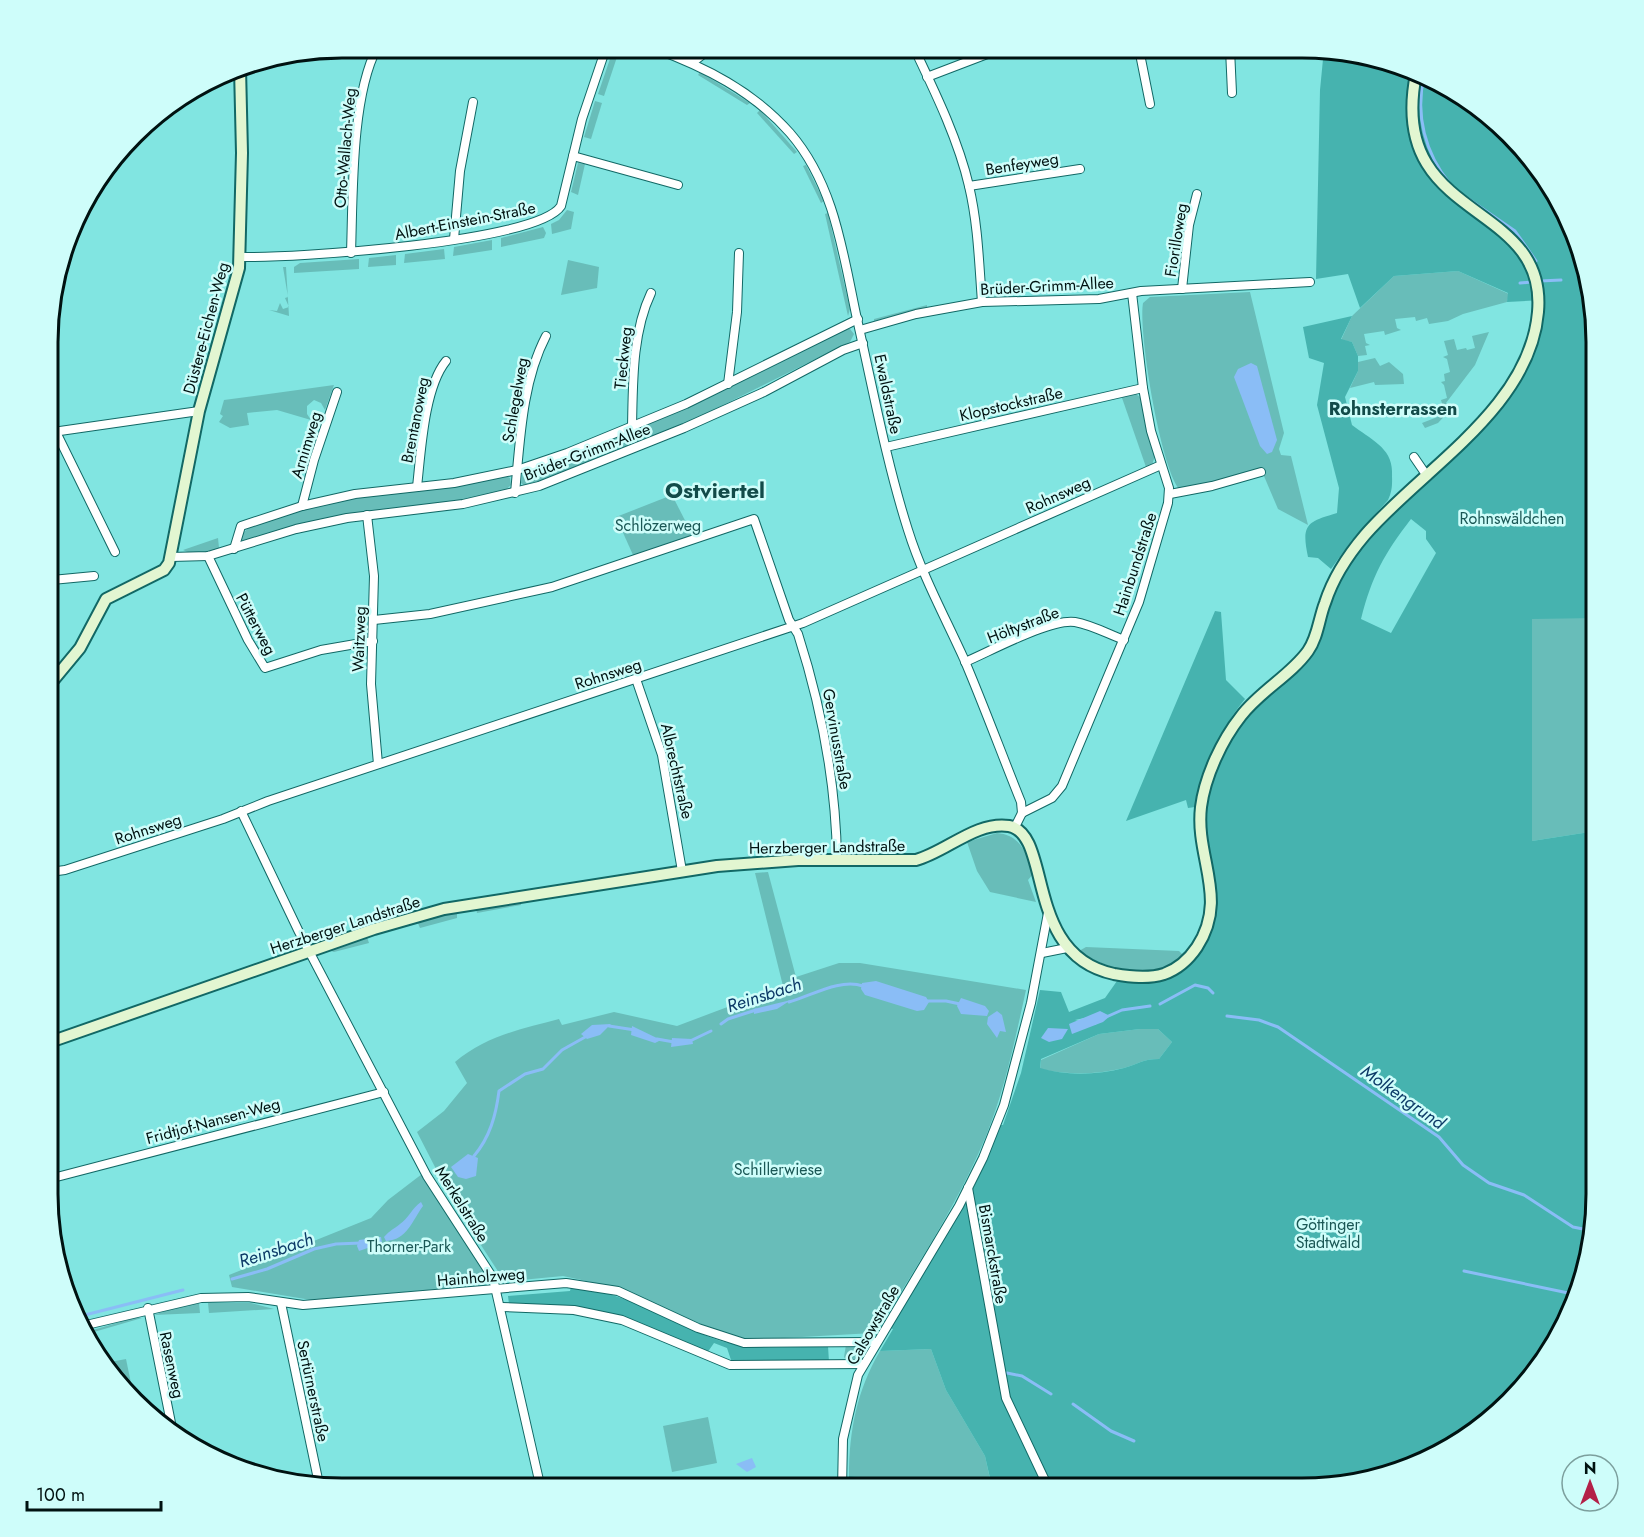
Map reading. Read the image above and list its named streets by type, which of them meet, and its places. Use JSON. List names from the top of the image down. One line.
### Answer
{"streets":{"street":["Otto-Wallach-Weg","Benfeyweg","Albert-Einstein-Straße","Fiorilloweg","Brüder-Grimm-Allee","Düstere-Eichen-Weg","Tieckweg","Ewaldstraße","Schlegelweg","Klopstockstraße","Brentanoweg","Arnimweg","Rohnsweg","Hainbundstraße","Pütterweg","Höltystraße","Waitzweg","Gervinusstraße","Albrechtstraße","Herzberger Landstraße","Fridtjof-Nansen-Weg","Merkelstraße","Bismarckstraße","Hainholzweg","Calsowstraße","Rasenweg","Sertürnerstraße"]},"crossings":[["Otto-Wallach-Weg","Albert-Einstein-Straße"],["Albert-Einstein-Straße","Düstere-Eichen-Weg"],["Fiorilloweg","Brüder-Grimm-Allee"],["Brüder-Grimm-Allee","Düstere-Eichen-Weg"],["Brüder-Grimm-Allee","Tieckweg"],["Brüder-Grimm-Allee","Ewaldstraße"],["Brüder-Grimm-Allee","Schlegelweg"],["Brüder-Grimm-Allee","Brentanoweg"],["Brüder-Grimm-Allee","Arnimweg"],["Brüder-Grimm-Allee","Hainbundstraße"],["Brüder-Grimm-Allee","Pütterweg"],["Brüder-Grimm-Allee","Waitzweg"],["Ewaldstraße","Klopstockstraße"],["Ewaldstraße","Rohnsweg"],["Ewaldstraße","Hainbundstraße"],["Ewaldstraße","Höltystraße"],["Klopstockstraße","Hainbundstraße"],["Rohnsweg","Hainbundstraße"],["Rohnsweg","Waitzweg"],["Rohnsweg","Gervinusstraße"],["Rohnsweg","Albrechtstraße"],["Rohnsweg","Merkelstraße"],["Hainbundstraße","Höltystraße"],["Pütterweg","Waitzweg"],["Gervinusstraße","Herzberger Landstraße"],["Albrechtstraße","Herzberger Landstraße"],["Herzberger Landstraße","Merkelstraße"],["Fridtjof-Nansen-Weg","Merkelstraße"],["Merkelstraße","Hainholzweg"],["Bismarckstraße","Calsowstraße"],["Hainholzweg","Calsowstraße"],["Hainholzweg","Rasenweg"],["Hainholzweg","Sertürnerstraße"]],"districts":["Rohnsterrassen","Ostviertel"],"water":["Reinsbach","Molkengrund"],"parks":["Rohnswäldchen","Schlözerweg","Schillerwiese","Göttinger Stadtwald","Thorner-Park"],"scale_bar":"100 m","north":"top"}
